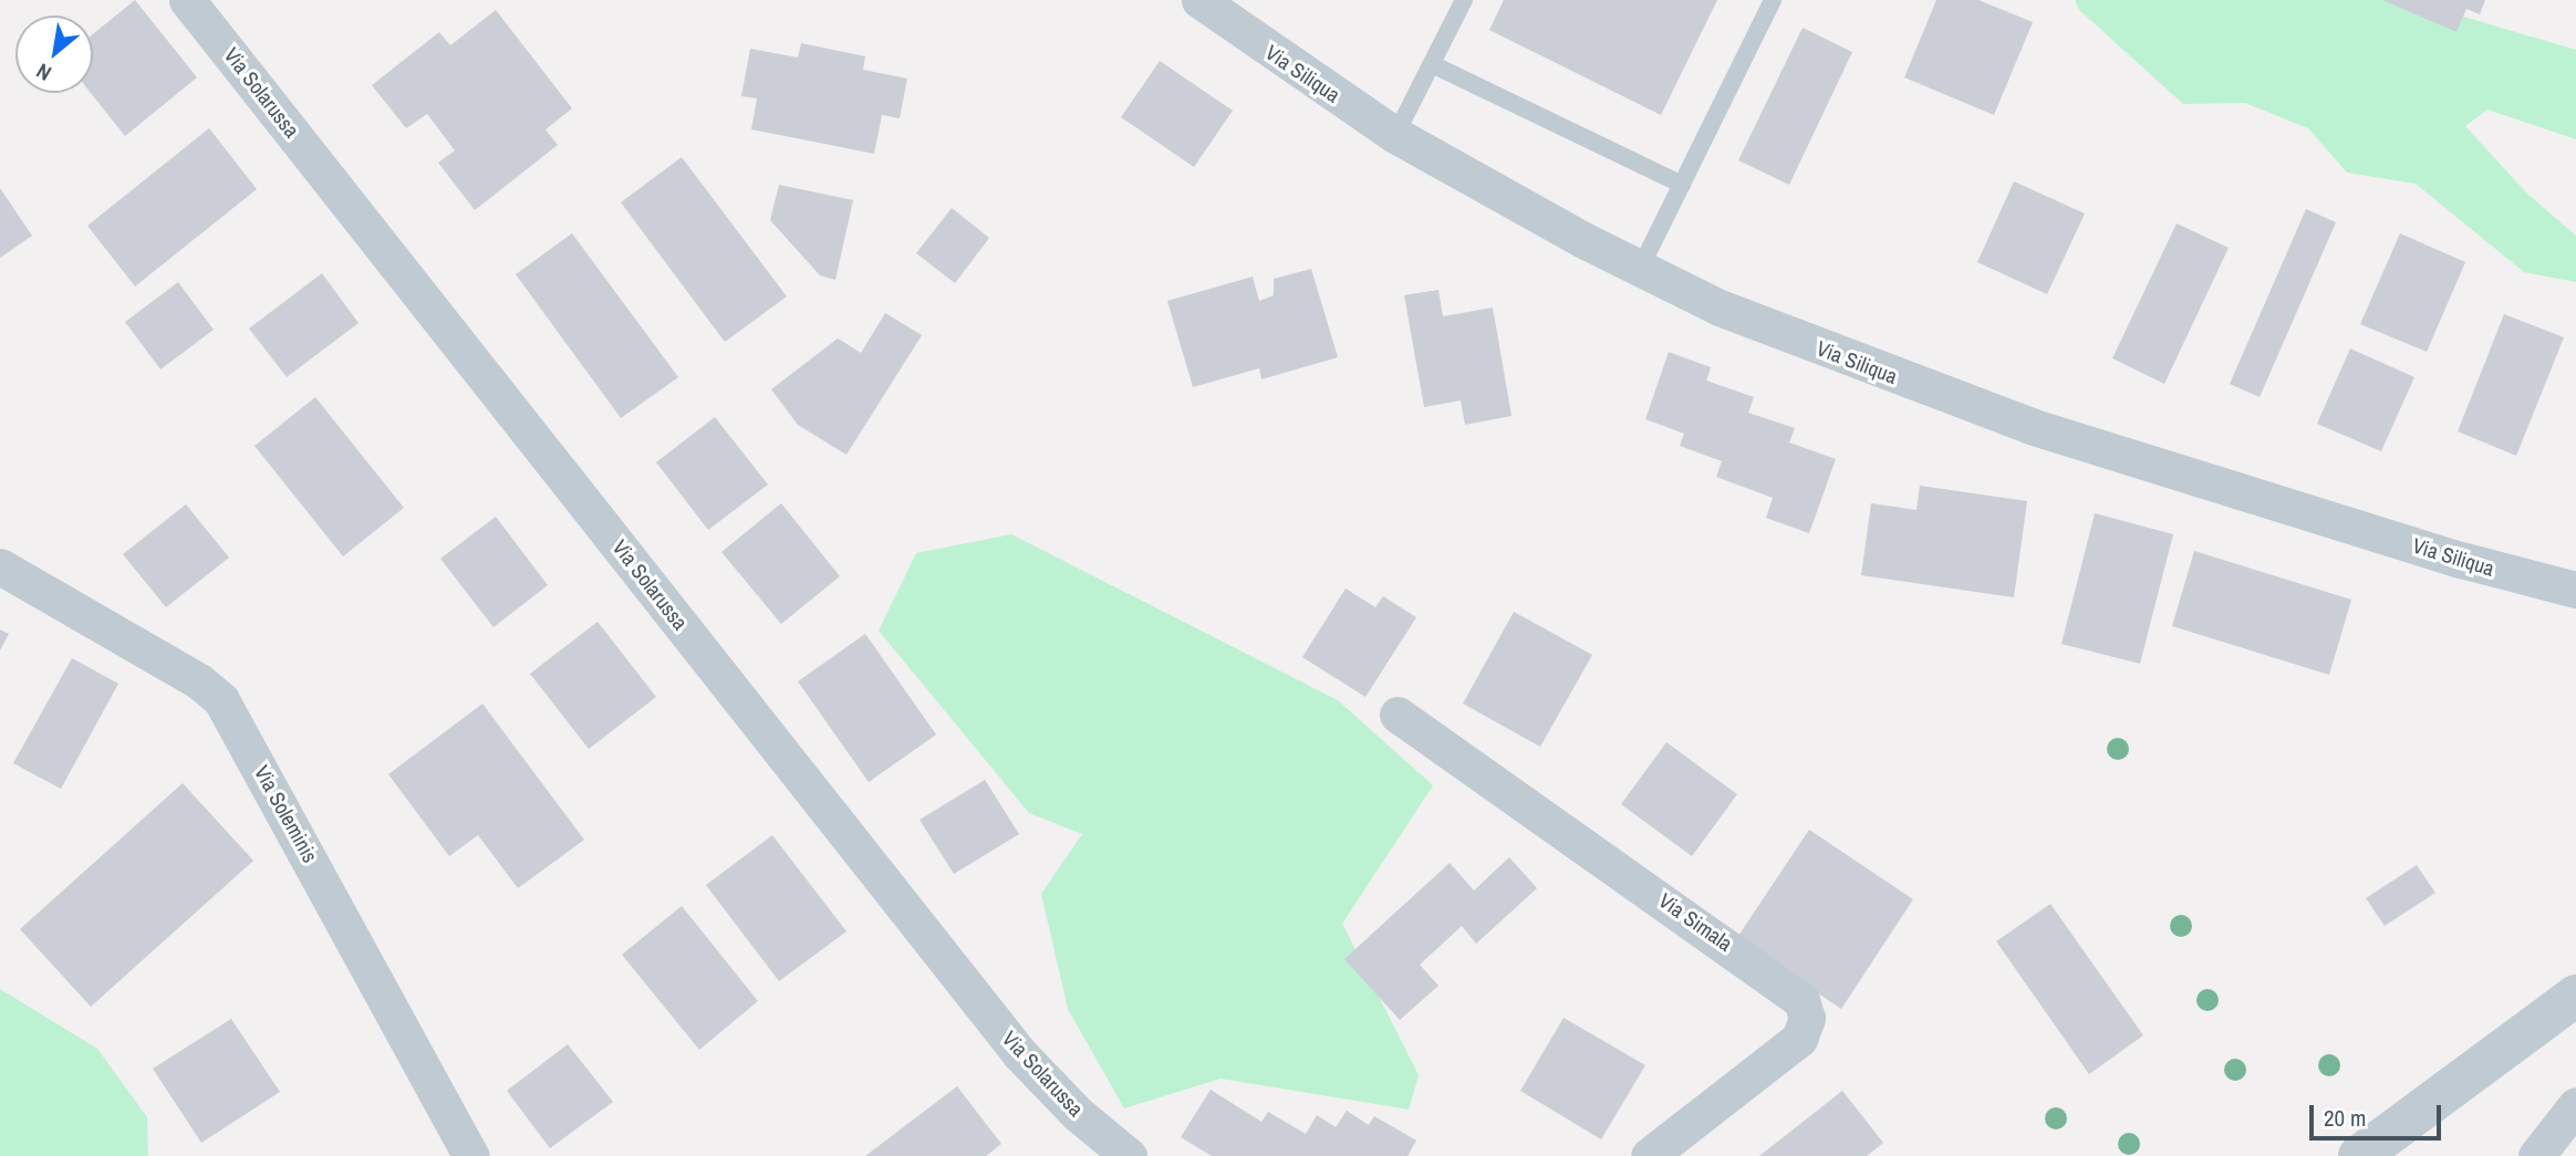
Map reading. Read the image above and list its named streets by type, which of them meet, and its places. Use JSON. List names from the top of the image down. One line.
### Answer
{"streets":{"street":["Via Siliqua","Via Solarussa","Via Soleminis","Via Simala"]},"scale_bar":"20 m","north":"bottom left"}
